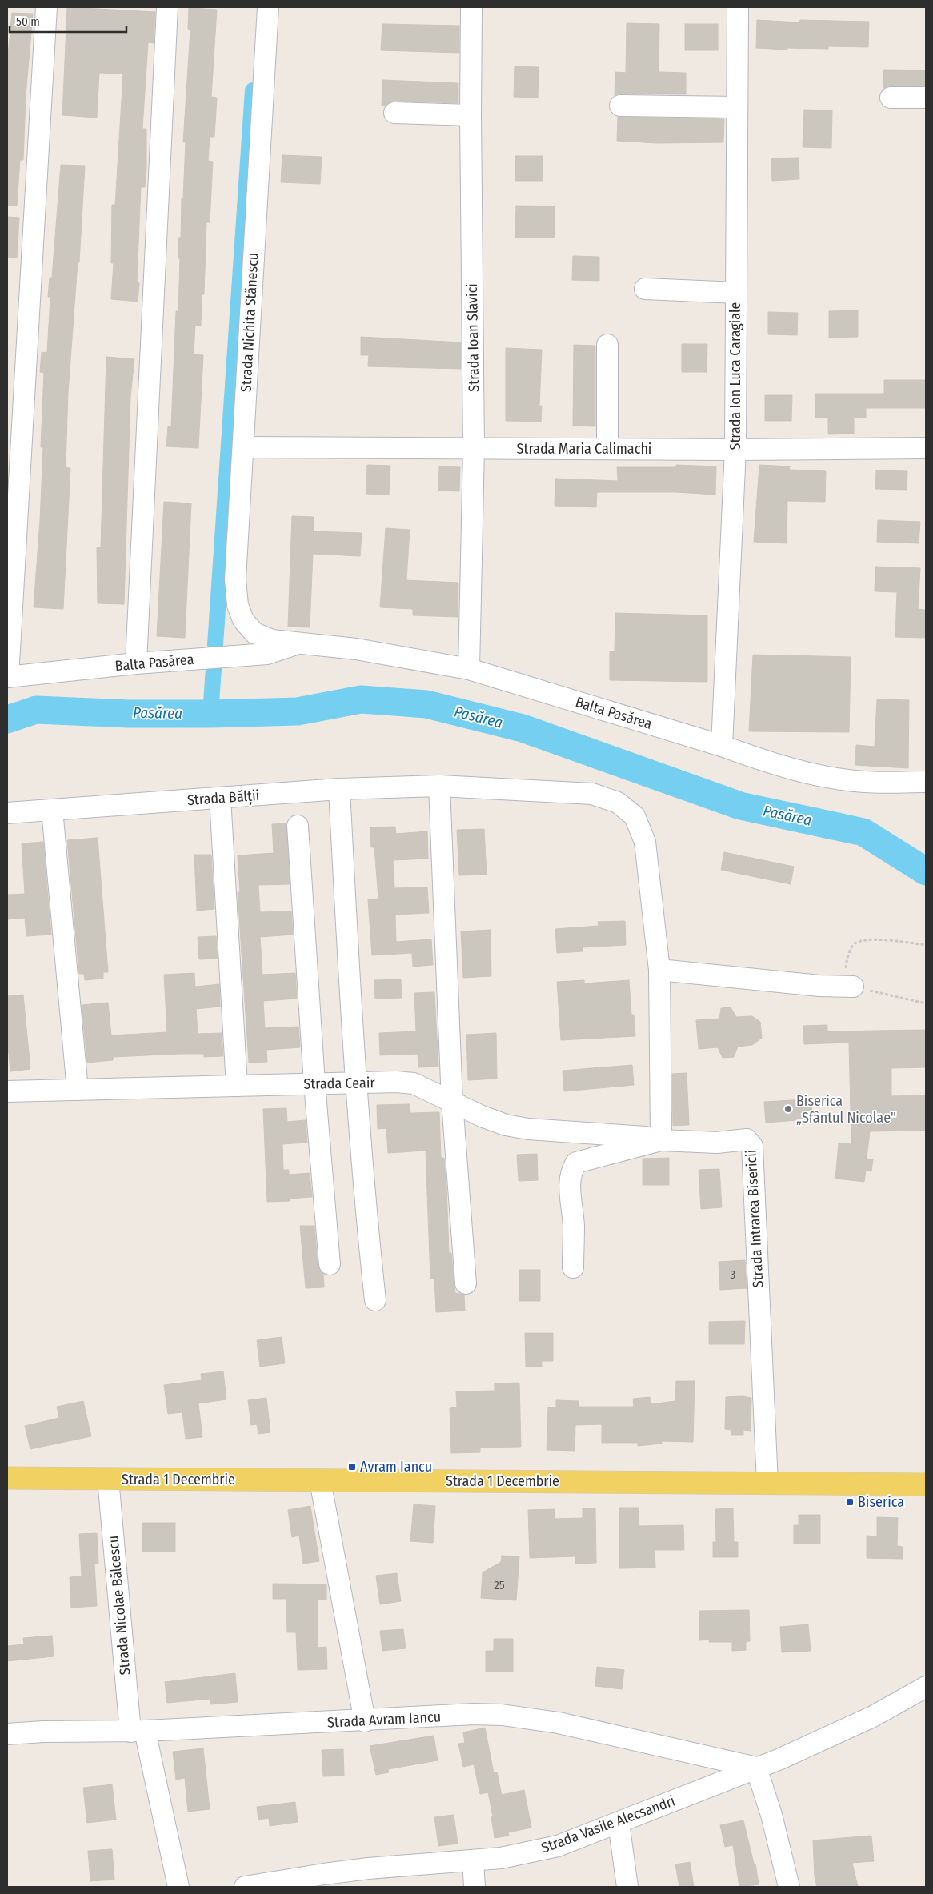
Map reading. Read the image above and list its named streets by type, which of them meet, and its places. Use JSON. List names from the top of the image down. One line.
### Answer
{"streets":{"main road":["Strada 1 Decembrie"],"street":["Strada Nichita Stănescu","Strada Ioan Slavici","Strada Ion Luca Caragiale","Strada Maria Calimachi","Balta Pasărea","Strada Bălții","Strada Ceair","Strada Intrarea Bisericii","Strada Nicolae Bălcescu","Strada Avram Iancu","Strada Vasile Alecsandri"]},"crossings":[["Strada Nichita Stănescu","Strada Maria Calimachi"],["Strada Nichita Stănescu","Balta Pasărea"],["Strada Ioan Slavici","Strada Maria Calimachi"],["Strada Ioan Slavici","Balta Pasărea"],["Strada Ion Luca Caragiale","Strada Maria Calimachi"],["Strada Ion Luca Caragiale","Balta Pasărea"],["Strada Bălții","Strada Ceair"],["Strada Bălții","Strada Intrarea Bisericii"],["Strada Ceair","Strada Intrarea Bisericii"],["Strada Intrarea Bisericii","Strada 1 Decembrie"],["Strada 1 Decembrie","Strada Nicolae Bălcescu"],["Strada Nicolae Bălcescu","Strada Avram Iancu"],["Strada Avram Iancu","Strada Vasile Alecsandri"]],"water":["Pasărea"],"places":{"other":["Biserica „Sfântul Nicolae\""],"transit":["Avram Iancu","Biserica"]},"house_numbers":["3","25"],"scale_bar":"50 m"}
